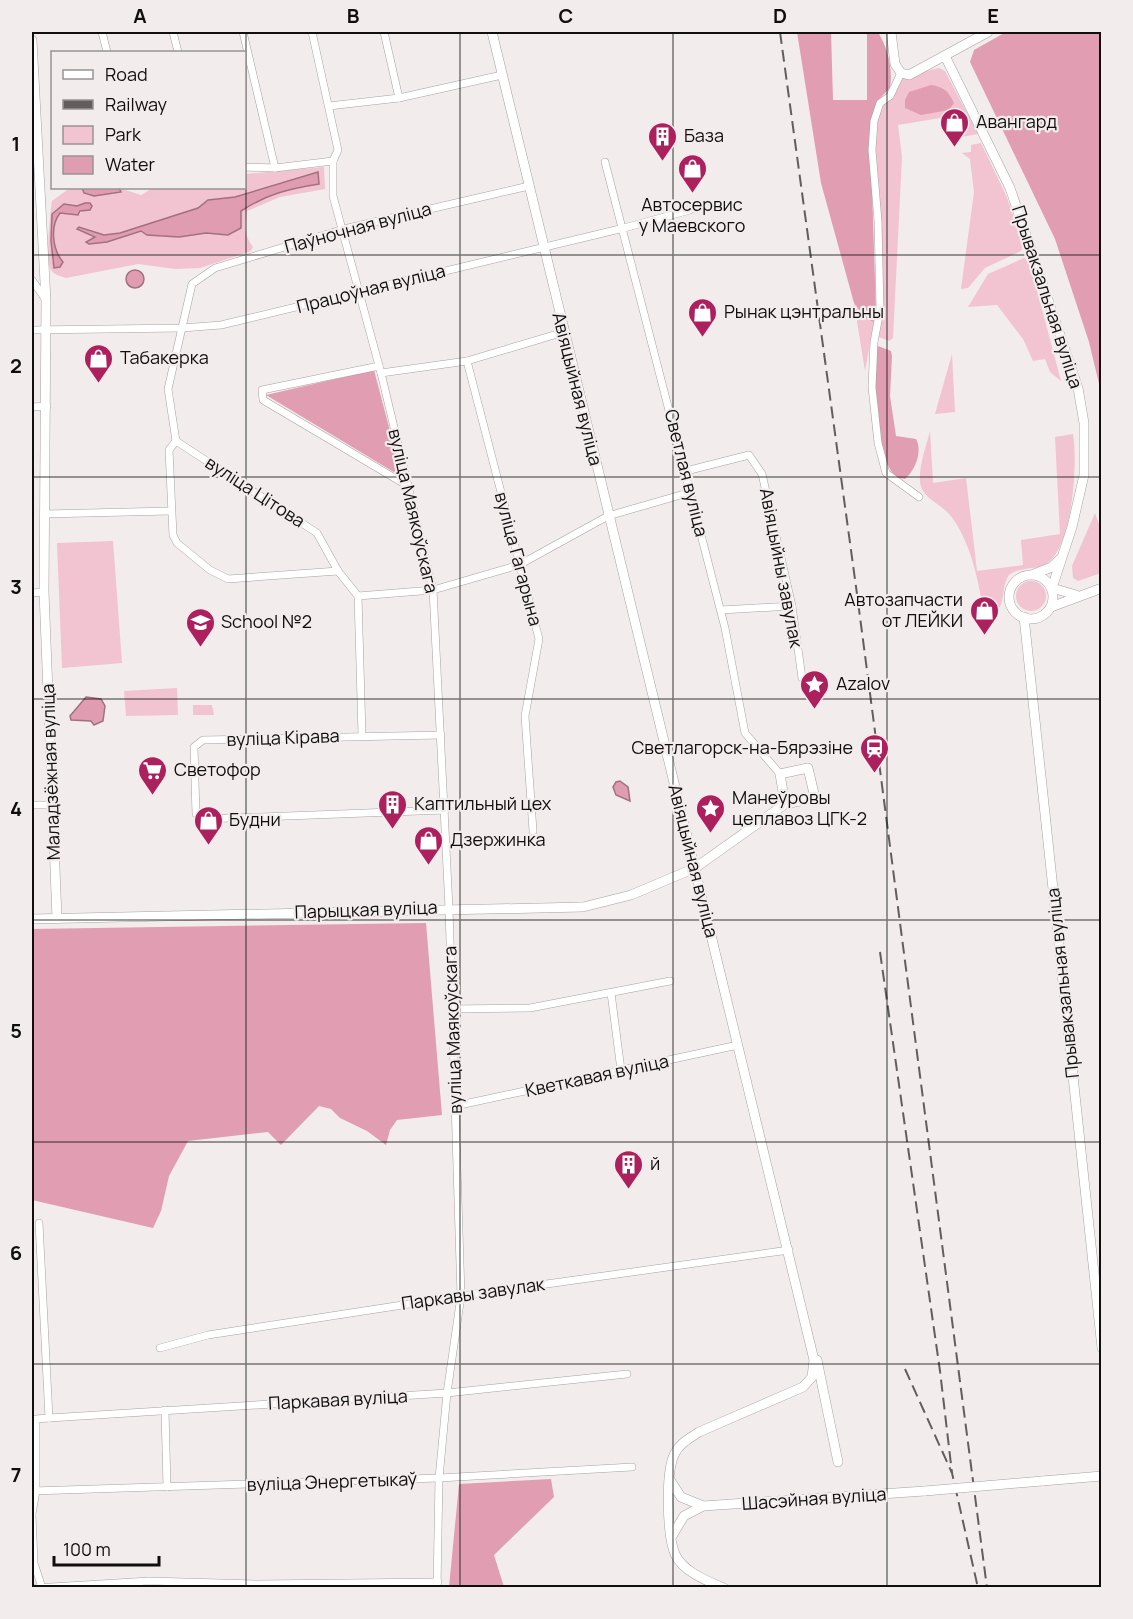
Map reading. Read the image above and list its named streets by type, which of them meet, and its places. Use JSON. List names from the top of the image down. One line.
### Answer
{"streets":{"street":["Паўночная вуліца","Працоўная вуліца","Прывакзальная вуліца","Авіяцыйная вуліца","Светлая вуліца","вуліца Цітова","вуліца Маякоўскага","вуліца Гагарына","Авіяцыйны завулак","вуліца Кірава","Маладзёжная вуліца","Парыцкая вуліца","Кветкавая вуліца","Паркавы завулак","Паркавая вуліца","вуліца Энергетыкаў","Шасэйная вуліца"]},"crossings":[["Паўночная вуліца","Працоўная вуліца"],["Паўночная вуліца","Авіяцыйная вуліца"],["Паўночная вуліца","вуліца Маякоўскага"],["Працоўная вуліца","Авіяцыйная вуліца"],["Працоўная вуліца","Светлая вуліца"],["Працоўная вуліца","вуліца Маякоўскага"],["Працоўная вуліца","Маладзёжная вуліца"],["Авіяцыйная вуліца","Парыцкая вуліца"],["Авіяцыйная вуліца","Кветкавая вуліца"],["Авіяцыйная вуліца","Паркавы завулак"],["Светлая вуліца","Авіяцыйны завулак"],["вуліца Маякоўскага","вуліца Кірава"],["вуліца Маякоўскага","Парыцкая вуліца"],["вуліца Маякоўскага","Кветкавая вуліца"],["вуліца Маякоўскага","Паркавы завулак"],["вуліца Маякоўскага","Паркавая вуліца"],["вуліца Маякоўскага","вуліца Энергетыкаў"],["Маладзёжная вуліца","Парыцкая вуліца"]],"places":{"shop":["Авангард","Автосервис у Маевского","Рынак цэнтральны","Табакерка","Автозапчасти от ЛЕЙКИ","Будни","Дзержинка"],"building":["База","Каптильный цех","й"],"school or university":["School №2"],"place":["Azalov","Манеўровы цеплавоз ЦГК-2"],"station":["Светлагорск-на-Бярэзіне"],"supermarket":["Светофор"]},"legend":["Road","Railway","Park","Water"],"scale_bar":"100 m","grid":{"columns":["A","B","C","D","E"],"rows":["1","2","3","4","5","6","7"]}}
